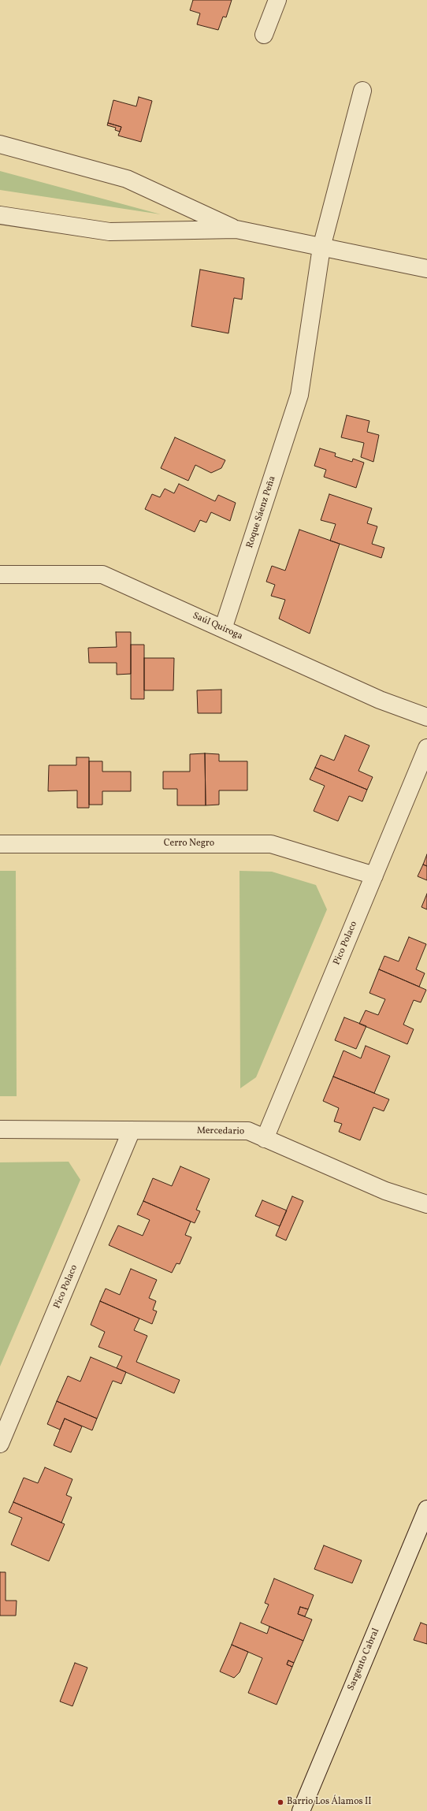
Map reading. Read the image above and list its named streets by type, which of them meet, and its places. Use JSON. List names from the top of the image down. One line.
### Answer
{"streets":{"street":["Roque Sáenz Peña","Saúl Quiroga","Cerro Negro","Pico Polaco","Mercedario","Sargento Cabral"]},"crossings":[["Roque Sáenz Peña","Saúl Quiroga"],["Cerro Negro","Pico Polaco"],["Pico Polaco","Mercedario"]],"places":["Barrio Los Álamos II"]}
